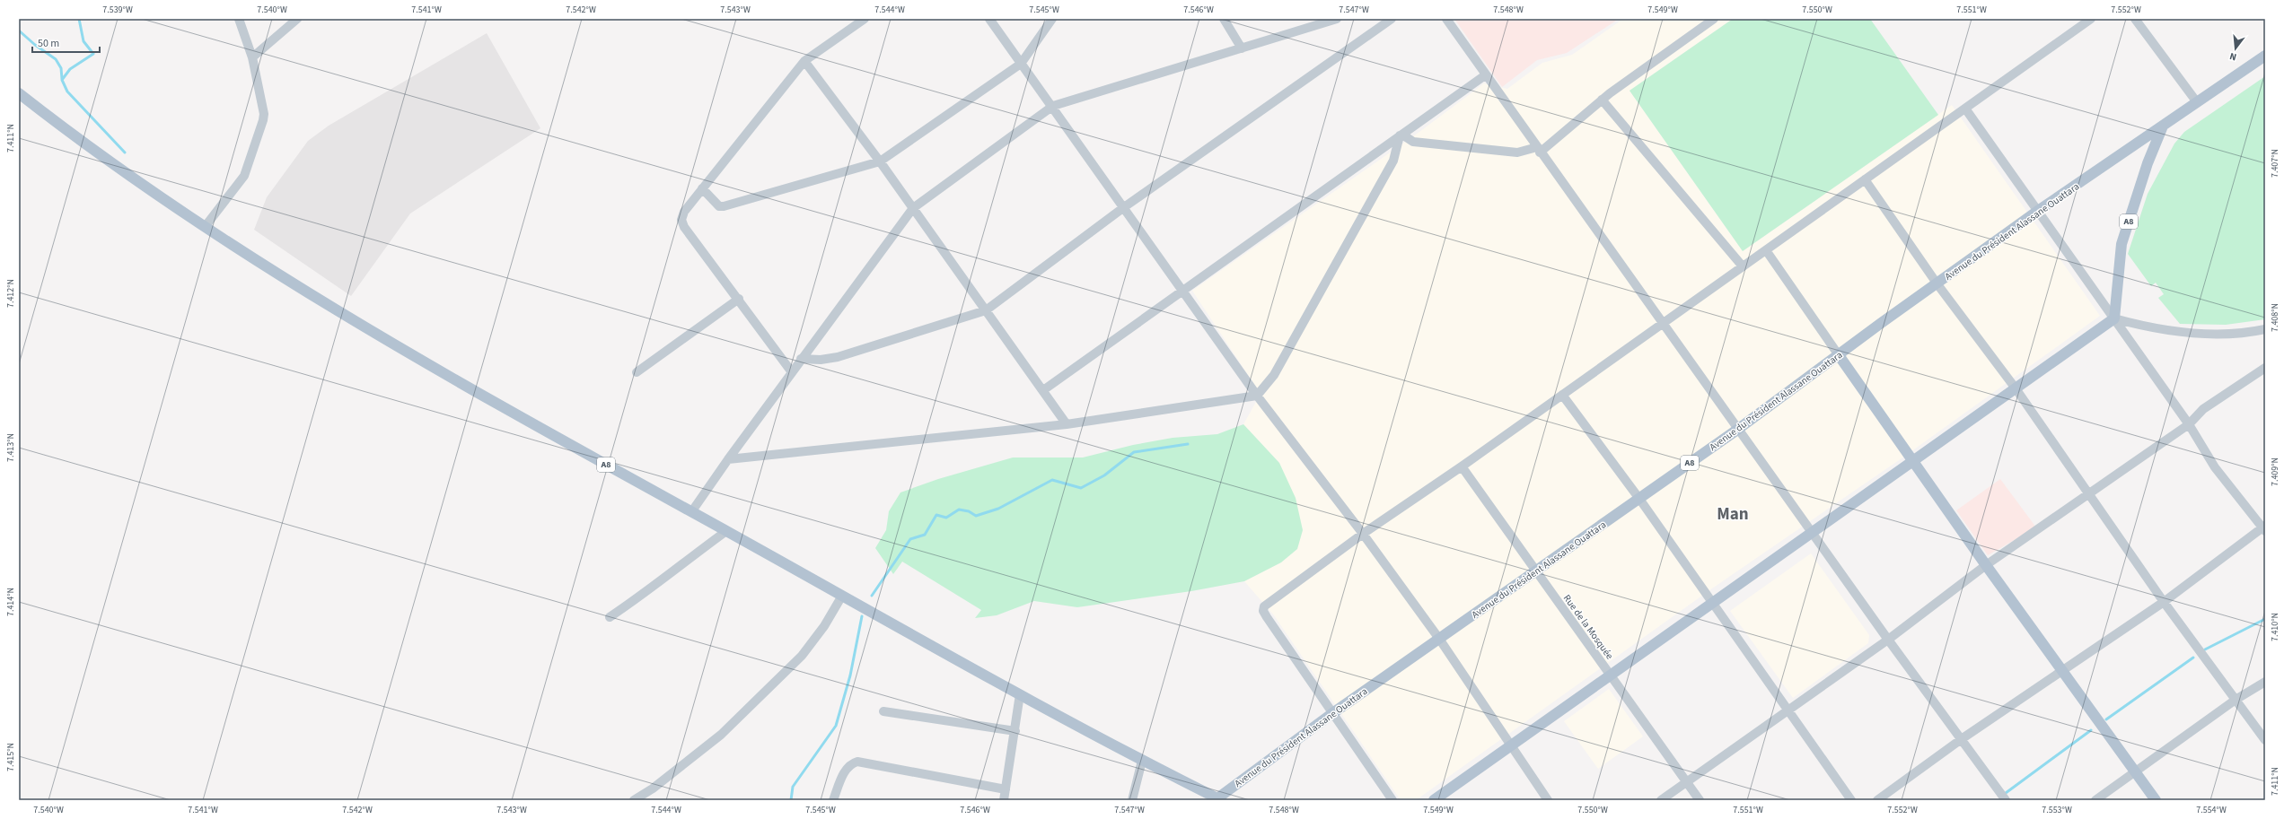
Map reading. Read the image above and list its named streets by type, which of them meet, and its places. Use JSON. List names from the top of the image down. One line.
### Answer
{"streets":{"main road":["A8","Avenue du Président Alassane Ouattara"],"street":["Rue de la Mosquée"]},"crossings":[["A8","Avenue du Président Alassane Ouattara"],["Avenue du Président Alassane Ouattara","Rue de la Mosquée"]],"districts":["Man"],"scale_bar":"50 m","north":"bottom","coordinates":["7.539°W","7.540°W","7.541°W","7.542°W","7.543°W","7.544°W","7.545°W","7.546°W","7.547°W","7.548°W","7.549°W","7.550°W","7.551°W","7.552°W","7.411°N","7.407°N","7.412°N","7.408°N","7.413°N","7.409°N","7.414°N","7.410°N","7.415°N","7.553°W","7.554°W"]}
